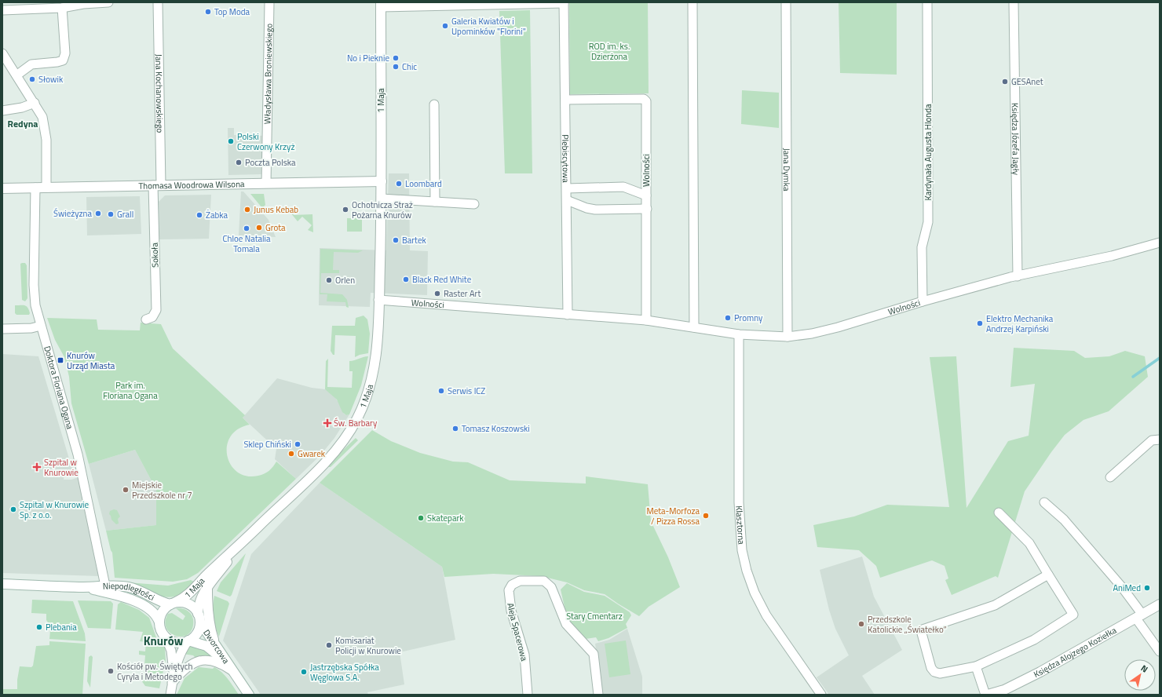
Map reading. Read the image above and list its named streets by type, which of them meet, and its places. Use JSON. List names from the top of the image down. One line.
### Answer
{"streets":{"street":["Władysława Broniewskiego","Jana Kochanowskiego","1 Maja","Księdza Józefa Jagły","Kardynała Augusta Hlonda","Plebiscytowa","Jana Dymka","Wolności","Thomasa Woodrowa Wilsona","Sokoła","Doktora Floriana Ogana","Klasztorna","Niepodległości","Aleja Spacerowa","Dworcowa","Księdza Alojzego Koziełka"]},"crossings":[["Władysława Broniewskiego","Thomasa Woodrowa Wilsona"],["Jana Kochanowskiego","Thomasa Woodrowa Wilsona"],["Jana Kochanowskiego","Sokoła"],["1 Maja","Plebiscytowa"],["1 Maja","Wolności"],["1 Maja","Thomasa Woodrowa Wilsona"],["1 Maja","Niepodległości"],["1 Maja","Dworcowa"],["Księdza Józefa Jagły","Wolności"],["Kardynała Augusta Hlonda","Wolności"],["Plebiscytowa","Wolności"],["Jana Dymka","Wolności"],["Wolności","Klasztorna"],["Thomasa Woodrowa Wilsona","Sokoła"],["Thomasa Woodrowa Wilsona","Doktora Floriana Ogana"],["Doktora Floriana Ogana","Niepodległości"],["Niepodległości","Dworcowa"]],"districts":["Redyna","Knurów"],"parks":["ROD im. ks. Dzierżona","Park im. Floriana Ogana","Stary Cmentarz"],"places":{"other":["Top Moda","Galeria Kwiatów i Upominków \"Florini\"","No i Pieknie","Chic","Słowik","GESAnet","Polski Czerwony Krzyż","Poczta Polska","Loombard","Junus Kebab","Ochotnicza Straż Pożarna Knurów","Świeżyzna","Grall","Żabka","Grota","Chloe Natalia Tomala","Bartek","Black Red White","Orlen","Raster Art","Promny","Elektro Mechanika Andrzej Karpiński","Serwis ICZ","Tomasz Koszowski","Sklep Chiński","Gwarek","Miejskie Przedszkole nr 7","Szpital w Knurowie Sp. z o.o.","Meta-Morfoza / Pizza Rossa","Skatepark","AniMed","Przedszkole Katolickie „Światełko”","Plebania","Komisariat Policji w Knurowie","Kościół pw. Świętych Cyryla i Metodego","Jastrzębska Spółka Węglowa S.A."],"transit":["Knurów Urząd Miasta"],"health":["Św. Barbary","Szpital w Knurowie"]},"north":"top right"}
